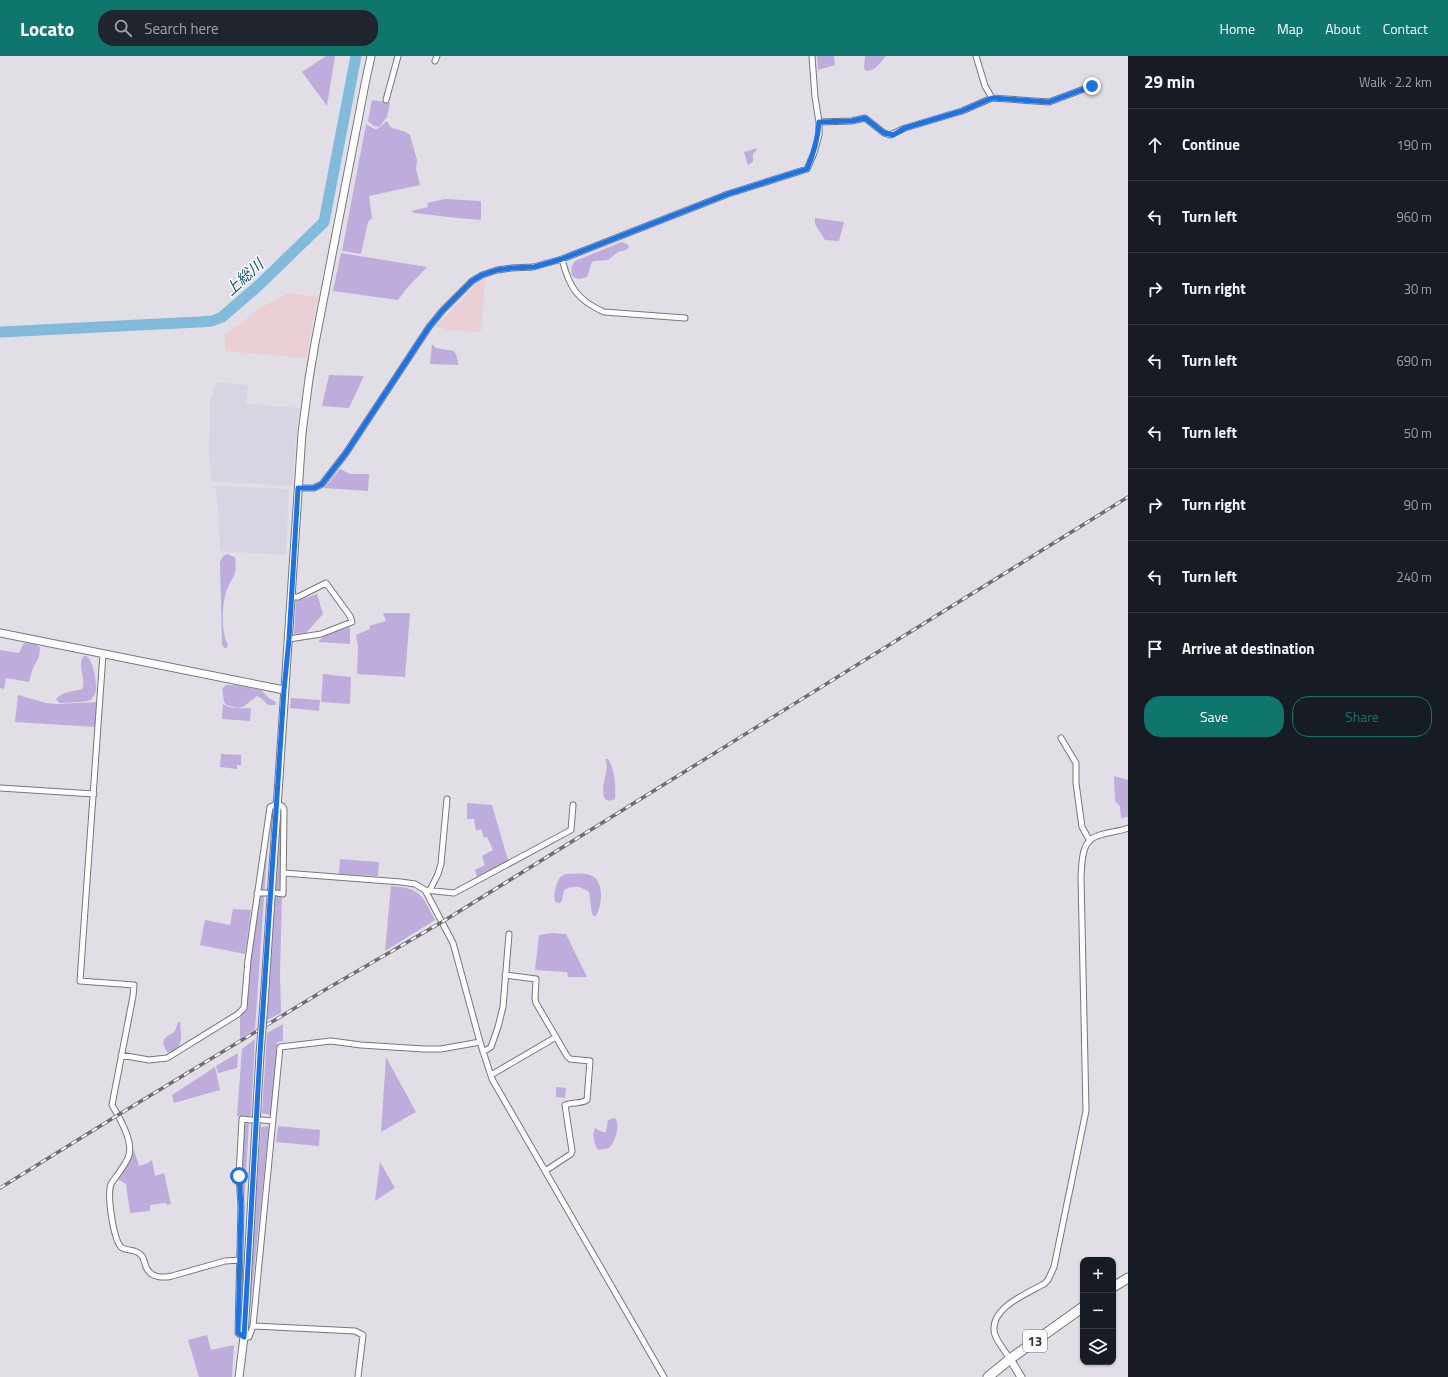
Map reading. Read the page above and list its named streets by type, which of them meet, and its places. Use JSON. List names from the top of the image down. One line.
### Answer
{"streets":{"highway":["13"]},"water":["上総川"],"page":{"header":"Locato","search":"Search here","nav":["Home","Map","About","Contact"],"heading":["29 min","Walk · 2.2 km"],"list":[["Continue","190 m"],["Turn left","960 m"],["Turn right","30 m"],["Turn left","690 m"],["Turn left","50 m"],["Turn right","90 m"],["Turn left","240 m"],"Arrive at destination"],"buttons":["Save","Share"],"map_buttons":["+","−"]}}
